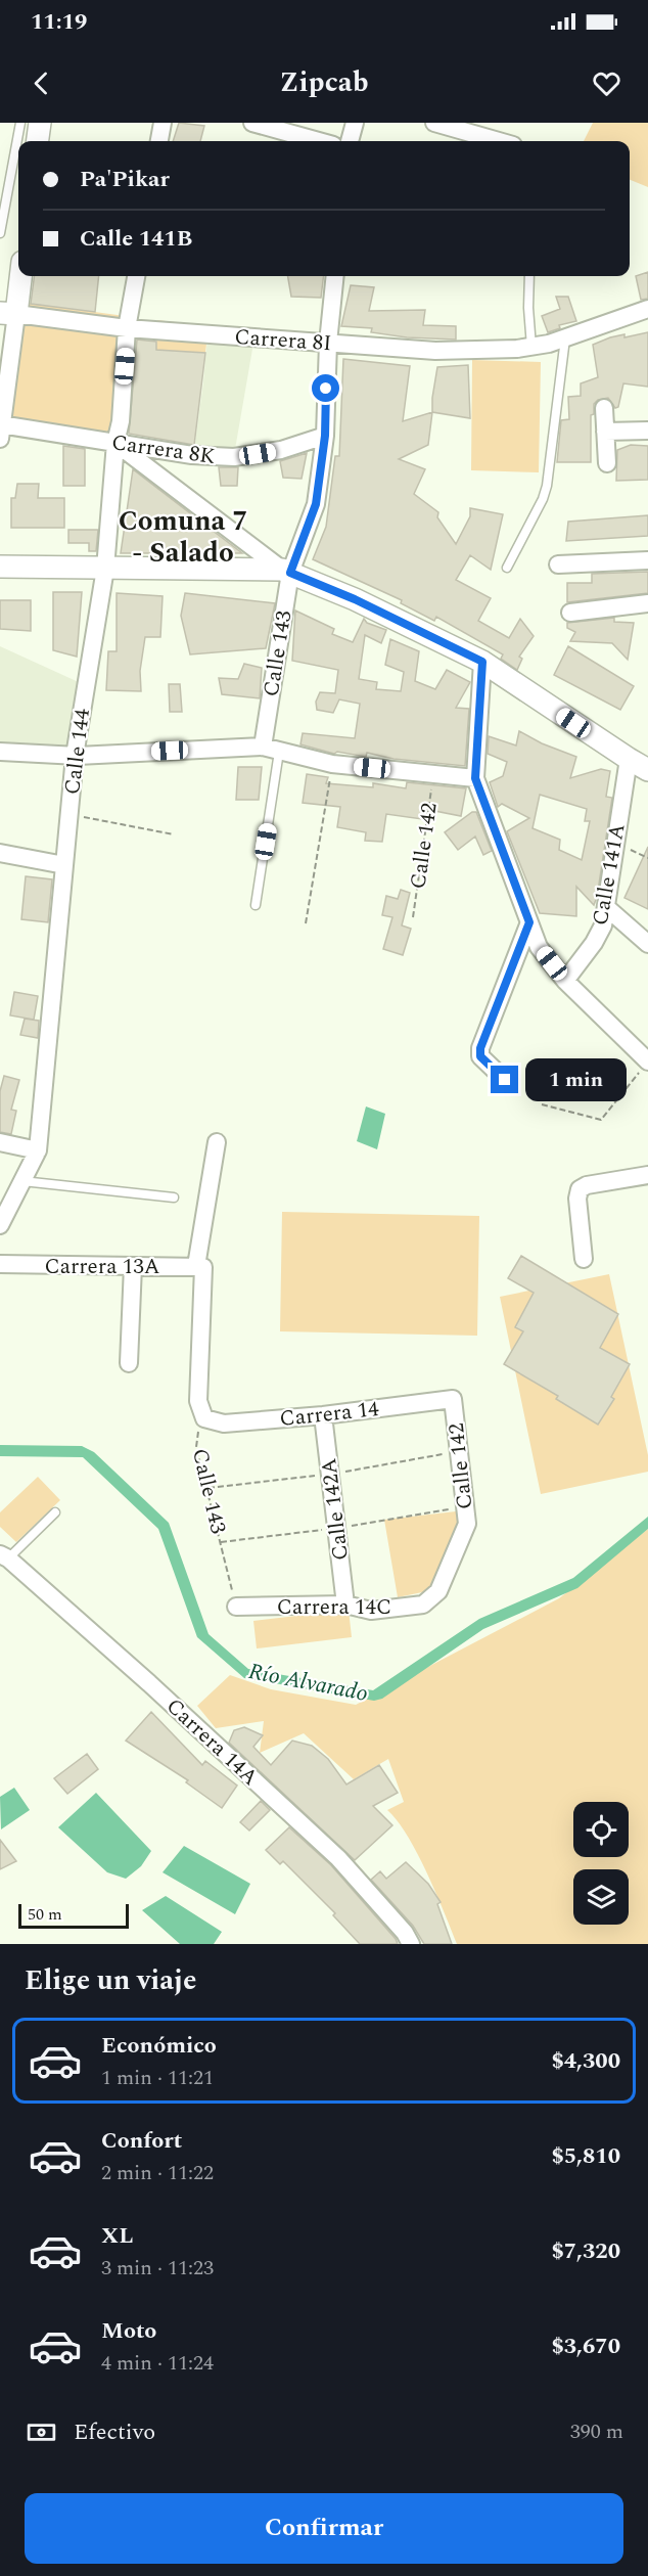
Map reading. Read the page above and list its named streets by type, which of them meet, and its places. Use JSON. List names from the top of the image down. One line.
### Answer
{"streets":{"street":["Carrera 8I","Carrera 8K","Calle 143","Calle 144","Calle 142","Calle 141A","Carrera 13A","Carrera 14","Calle 142A","Carrera 14C","Carrera 14A"]},"crossings":[["Carrera 8I","Calle 143"],["Carrera 8I","Calle 144"],["Carrera 8K","Calle 143"],["Carrera 8K","Calle 144"],["Calle 143","Carrera 13A"],["Calle 143","Carrera 14"],["Calle 143","Carrera 14C"],["Calle 142","Carrera 14"],["Calle 142","Carrera 14C"],["Carrera 14","Calle 142A"],["Calle 142A","Carrera 14C"]],"districts":["Comuna 7 - Salado"],"water":["Río Alvarado"],"scale_bar":"50 m","page":{"status":"11:19","header":"Zipcab","banner":["Pa'Pikar","Calle 141B"],"bubble":"1 min","scale":"50 m","heading":"Elige un viaje","list":[{"name":"Económico","note":"1 min · 11:21","value":"$4,300"},{"name":"Confort","note":"2 min · 11:22","value":"$5,810"},{"name":"XL","note":"3 min · 11:23","value":"$7,320"},{"name":"Moto","note":"4 min · 11:24","value":"$3,670"}],"pay":["Efectivo","390 m"],"buttons":"Confirmar"}}
